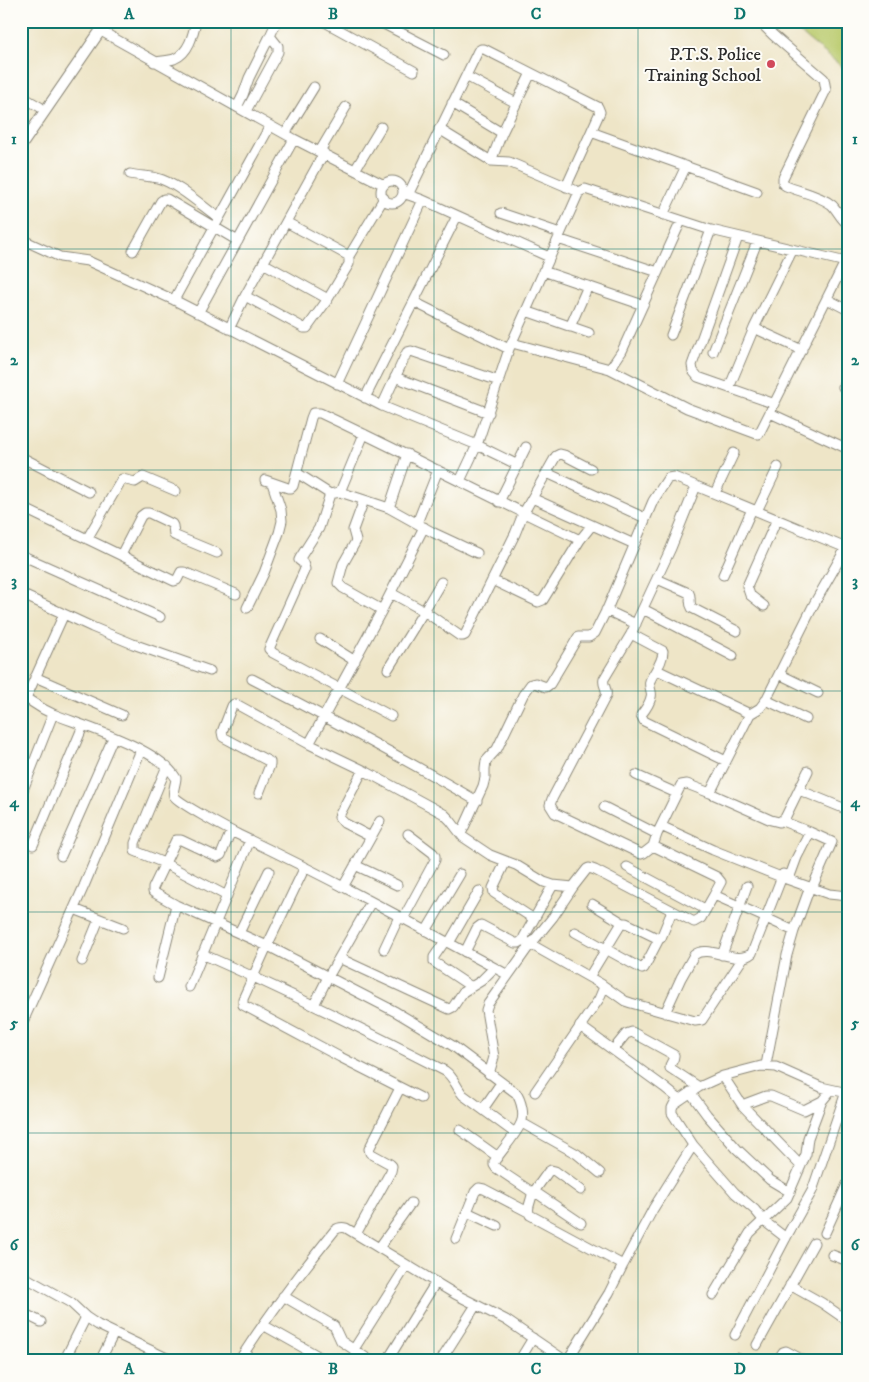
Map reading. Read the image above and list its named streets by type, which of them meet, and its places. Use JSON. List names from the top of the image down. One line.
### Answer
{"places":["P.T.S. Police Training School"],"grid":{"columns":["A","B","C","D"],"rows":["1","2","3","4","5","6"]}}
